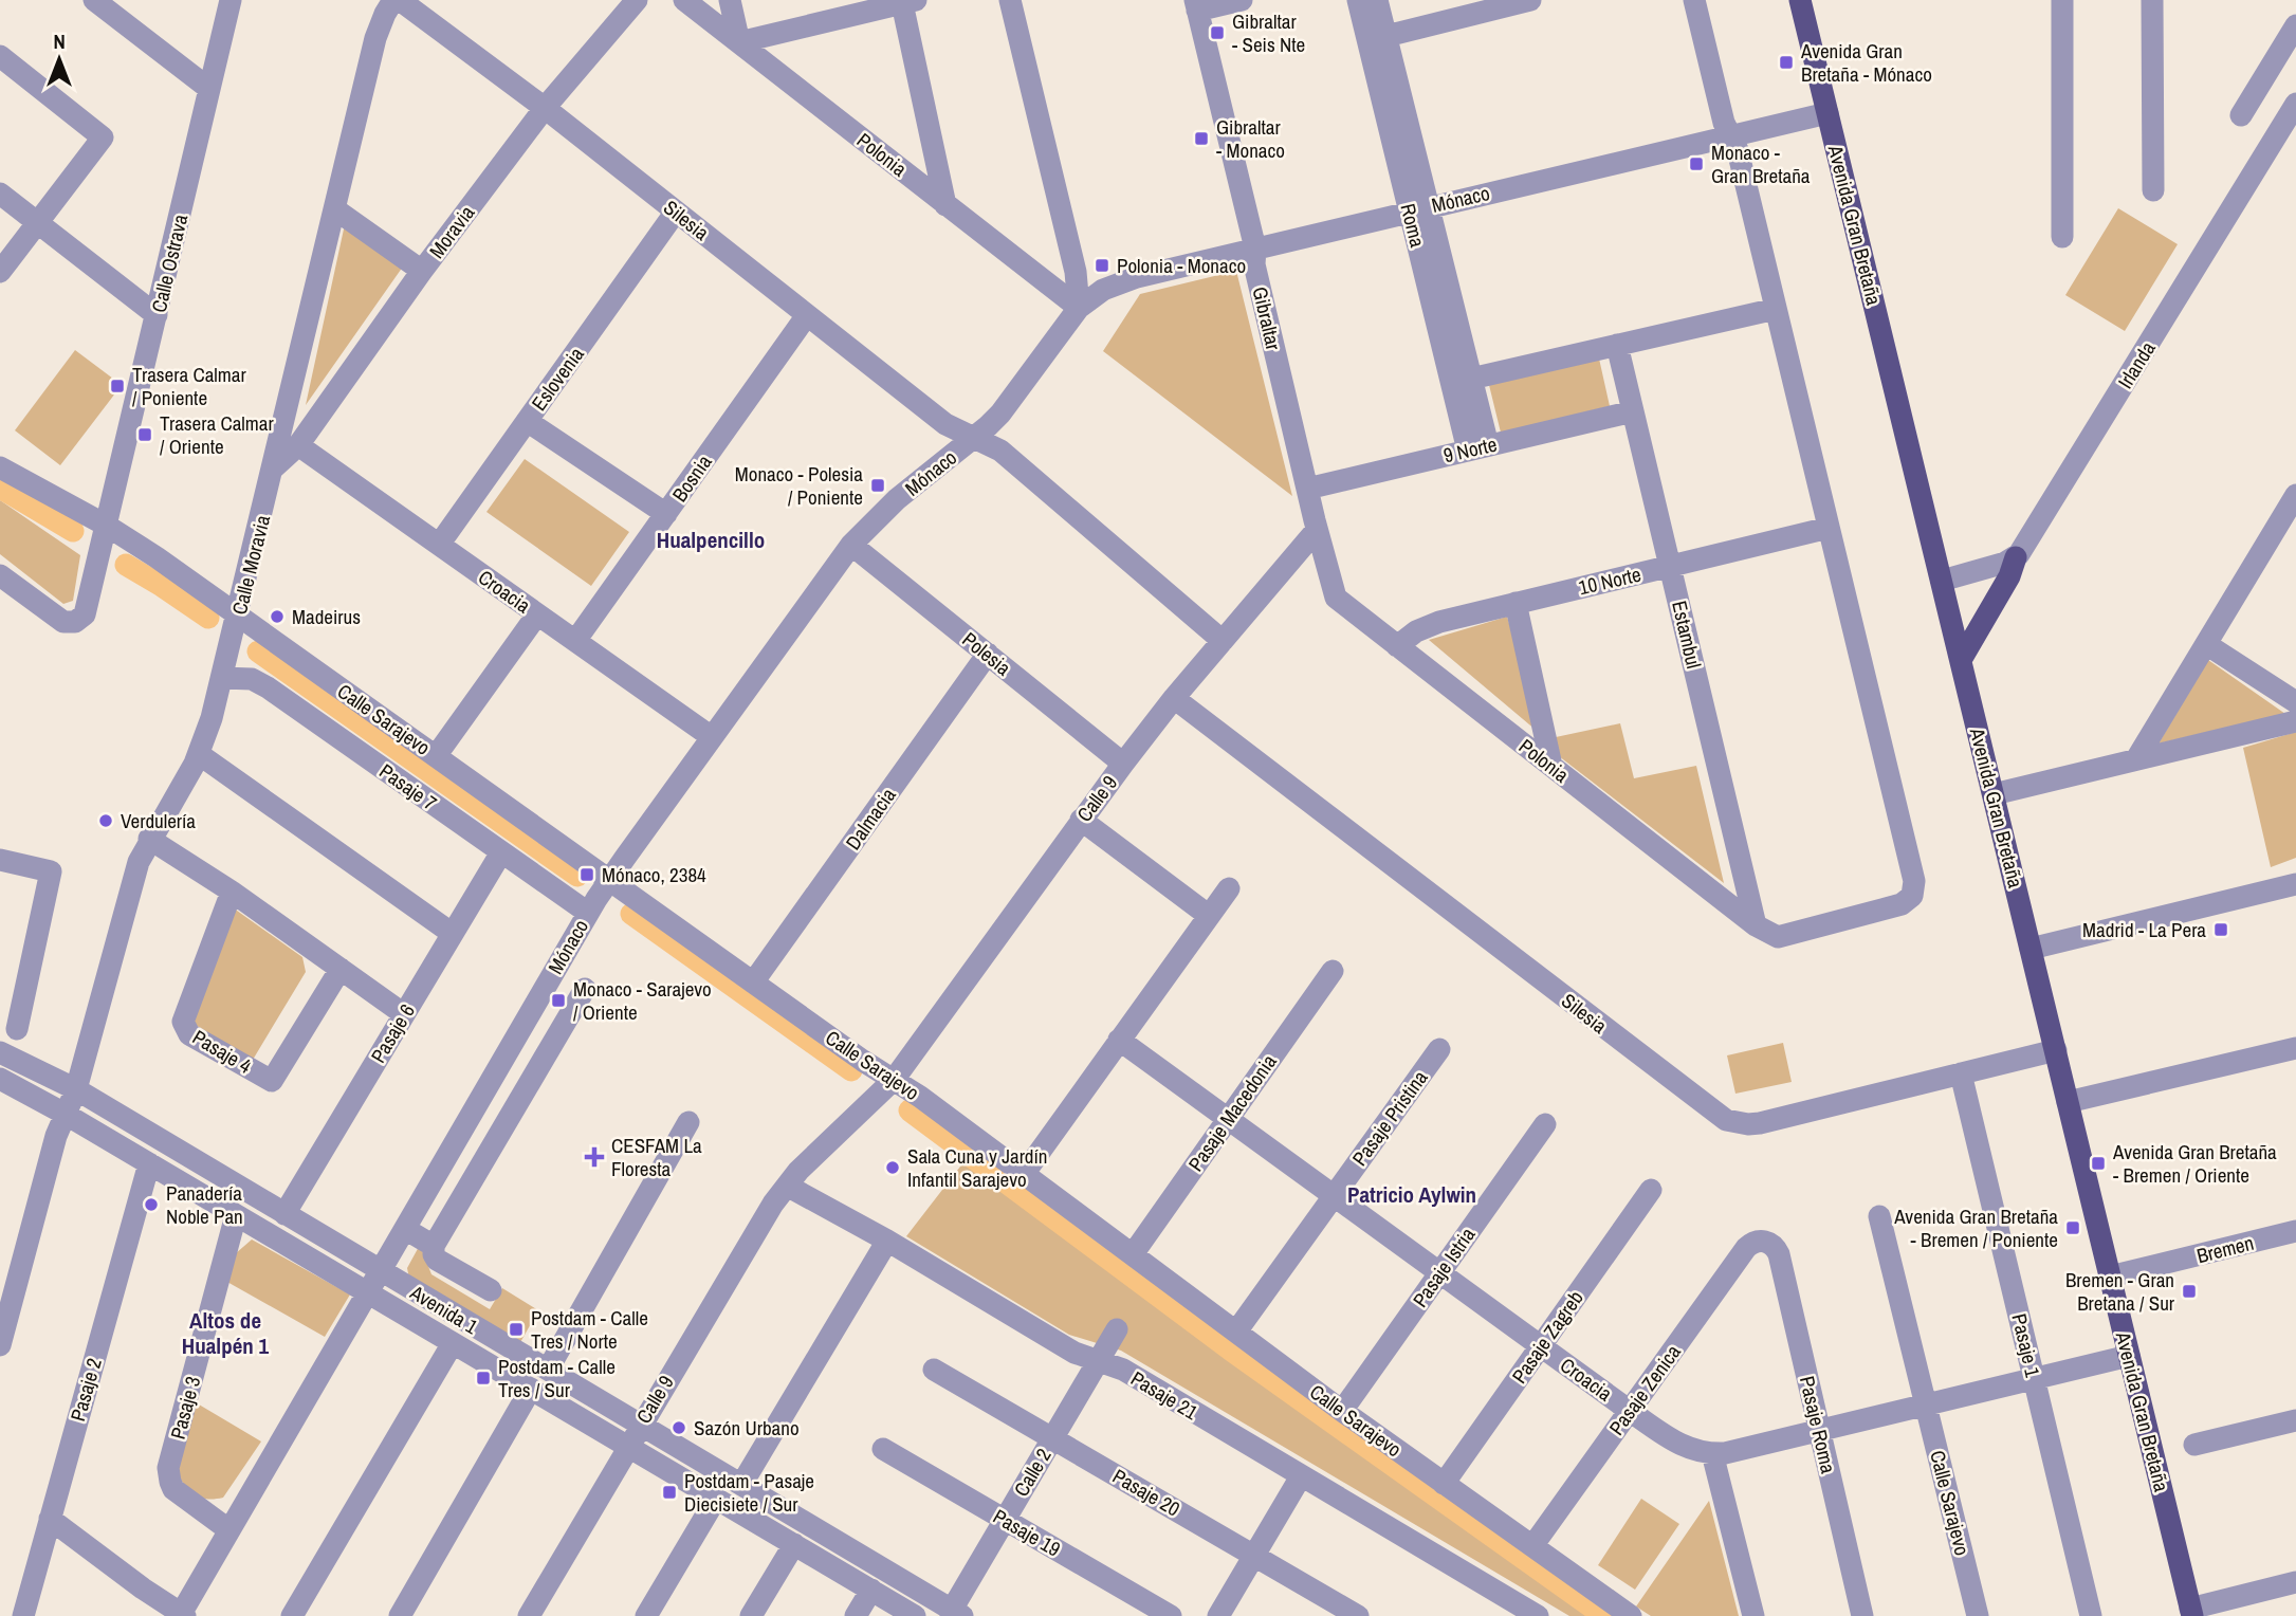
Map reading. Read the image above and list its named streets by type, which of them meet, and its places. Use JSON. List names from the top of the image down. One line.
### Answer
{"streets":{"main road":["Avenida Gran Bretaña"],"street":["Polonia","Mónaco","Silesia","Roma","Moravia","Calle Ostrava","Gibraltar","Irlanda","Eslovenia","9 Norte","Bosnia","Calle Moravia","10 Norte","Croacia","Estambul","Polesia","Calle Sarajevo","Pasaje 7","Calle 9","Dalmacia","Pasaje 6","Pasaje 4","Pasaje Macedonia","Pasaje Pristina","Bremen","Pasaje Istria","Avenida 1","Pasaje Zagreb","Pasaje 1","Pasaje 2","Pasaje Zenica","Pasaje 21","Pasaje 3","Pasaje Roma","Calle 2","Pasaje 20","Pasaje 19"]},"crossings":[["Polonia","Mónaco"],["Polonia","Gibraltar"],["Polonia","10 Norte"],["Polonia","Estambul"],["Mónaco","Silesia"],["Mónaco","Roma"],["Mónaco","Avenida Gran Bretaña"],["Mónaco","Gibraltar"],["Mónaco","Croacia"],["Mónaco","Polesia"],["Mónaco","Calle Sarajevo"],["Mónaco","Pasaje 7"],["Mónaco","Avenida 1"],["Silesia","Avenida Gran Bretaña"],["Silesia","Moravia"],["Silesia","Eslovenia"],["Silesia","Bosnia"],["Silesia","Calle 9"],["Silesia","Pasaje 1"],["Roma","9 Norte"],["Avenida Gran Bretaña","Croacia"],["Avenida Gran Bretaña","Bremen"],["Moravia","Calle Moravia"],["Moravia","Croacia"],["Calle Ostrava","Calle Sarajevo"],["Gibraltar","9 Norte"],["Gibraltar","Calle 9"],["Eslovenia","Croacia"],["9 Norte","Estambul"],["Bosnia","Croacia"],["Calle Moravia","Calle Sarajevo"],["Calle Moravia","Pasaje 7"],["Calle Moravia","Avenida 1"],["10 Norte","Estambul"],["Croacia","Calle Sarajevo"],["Croacia","Pasaje Macedonia"],["Croacia","Pasaje Pristina"],["Croacia","Pasaje Istria"],["Croacia","Pasaje Zagreb"],["Croacia","Pasaje 1"],["Croacia","Pasaje Zenica"],["Croacia","Pasaje Roma"],["Polesia","Calle 9"],["Polesia","Dalmacia"],["Calle Sarajevo","Calle 9"],["Calle Sarajevo","Dalmacia"],["Calle Sarajevo","Pasaje Macedonia"],["Calle Sarajevo","Pasaje Pristina"],["Calle Sarajevo","Pasaje Istria"],["Calle Sarajevo","Pasaje Zagreb"],["Calle Sarajevo","Pasaje Zenica"],["Pasaje 7","Pasaje 6"],["Calle 9","Avenida 1"],["Calle 9","Pasaje 21"],["Pasaje 6","Avenida 1"],["Avenida 1","Pasaje 2"],["Avenida 1","Pasaje 3"],["Avenida 1","Calle 2"],["Pasaje Zenica","Pasaje Roma"],["Pasaje 21","Calle 2"],["Calle 2","Pasaje 20"],["Calle 2","Pasaje 19"]],"districts":["Hualpencillo","Patricio Aylwin","Altos de Hualpén 1"],"places":{"transit":["Gibraltar - Seis Nte","Avenida Gran Bretaña - Mónaco","Gibraltar - Monaco","Monaco - Gran Bretaña","Polonia - Monaco","Trasera Calmar / Poniente","Trasera Calmar / Oriente","Monaco - Polesia / Poniente","Mónaco, 2384","Madrid - La Pera","Monaco - Sarajevo / Oriente","Avenida Gran Bretaña - Bremen / Oriente","Avenida Gran Bretaña - Bremen / Poniente","Bremen - Gran Bretana / Sur","Postdam - Calle Tres / Norte","Postdam - Calle Tres / Sur","Postdam - Pasaje Diecisiete / Sur"],"other":["Madeirus","Verdulería","Sala Cuna y Jardín Infantil Sarajevo","Panadería Noble Pan","Sazón Urbano"],"health":["CESFAM La Floresta"]},"north":"top"}
